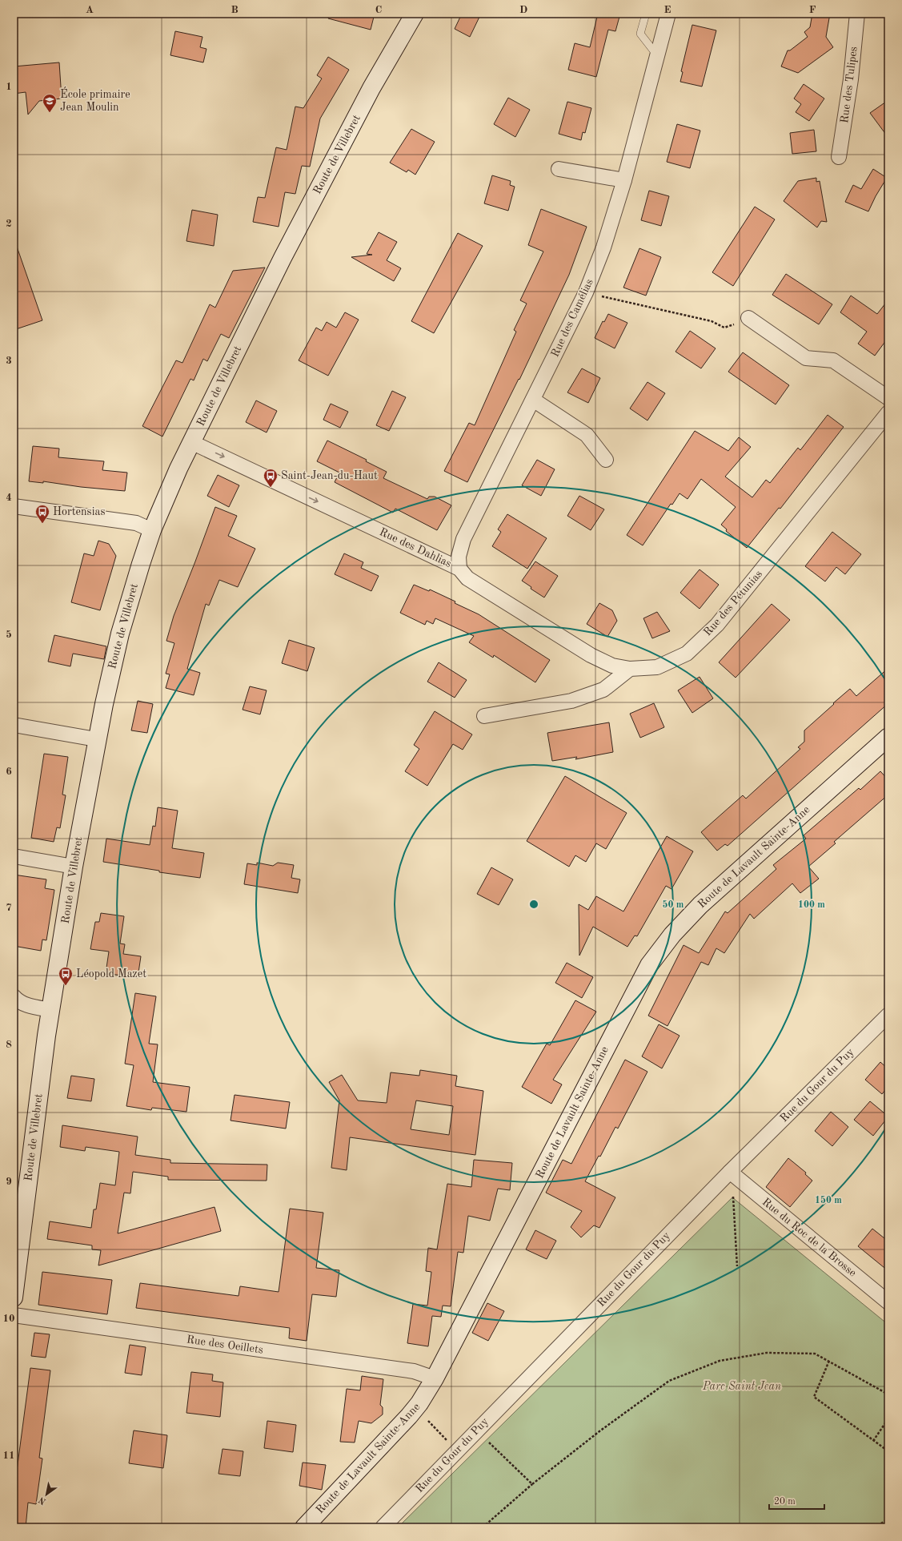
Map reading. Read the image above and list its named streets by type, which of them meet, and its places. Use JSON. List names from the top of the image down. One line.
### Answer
{"streets":{"main road":["Route de Villebret","Route de Lavault Sainte-Anne"],"street":["Rue des Tulipes","Rue des Camélias","Rue des Dahlias","Rue des Pétunias","Rue du Gour du Puy","Rue du Roc de la Brosse","Rue des Oeillets"]},"crossings":[["Route de Villebret","Rue des Dahlias"],["Rue des Camélias","Rue des Dahlias"],["Rue des Dahlias","Rue des Pétunias"],["Route de Lavault Sainte-Anne","Rue des Oeillets"],["Rue du Gour du Puy","Rue du Roc de la Brosse"]],"one_way":["Rue des Dahlias"],"parks":["Parc Saint Jean"],"places":{"school or university":["École primaire Jean Moulin"],"bus stop":["Saint-Jean-du-Haut","Hortensias","Léopold Mazet"]},"scale_bar":"20 m","north":"bottom left","grid":{"columns":["A","B","C","D","E","F"],"rows":["1","2","3","4","5","6","7","8","9","10","11"]},"rings":["50 m","100 m","150 m"]}
